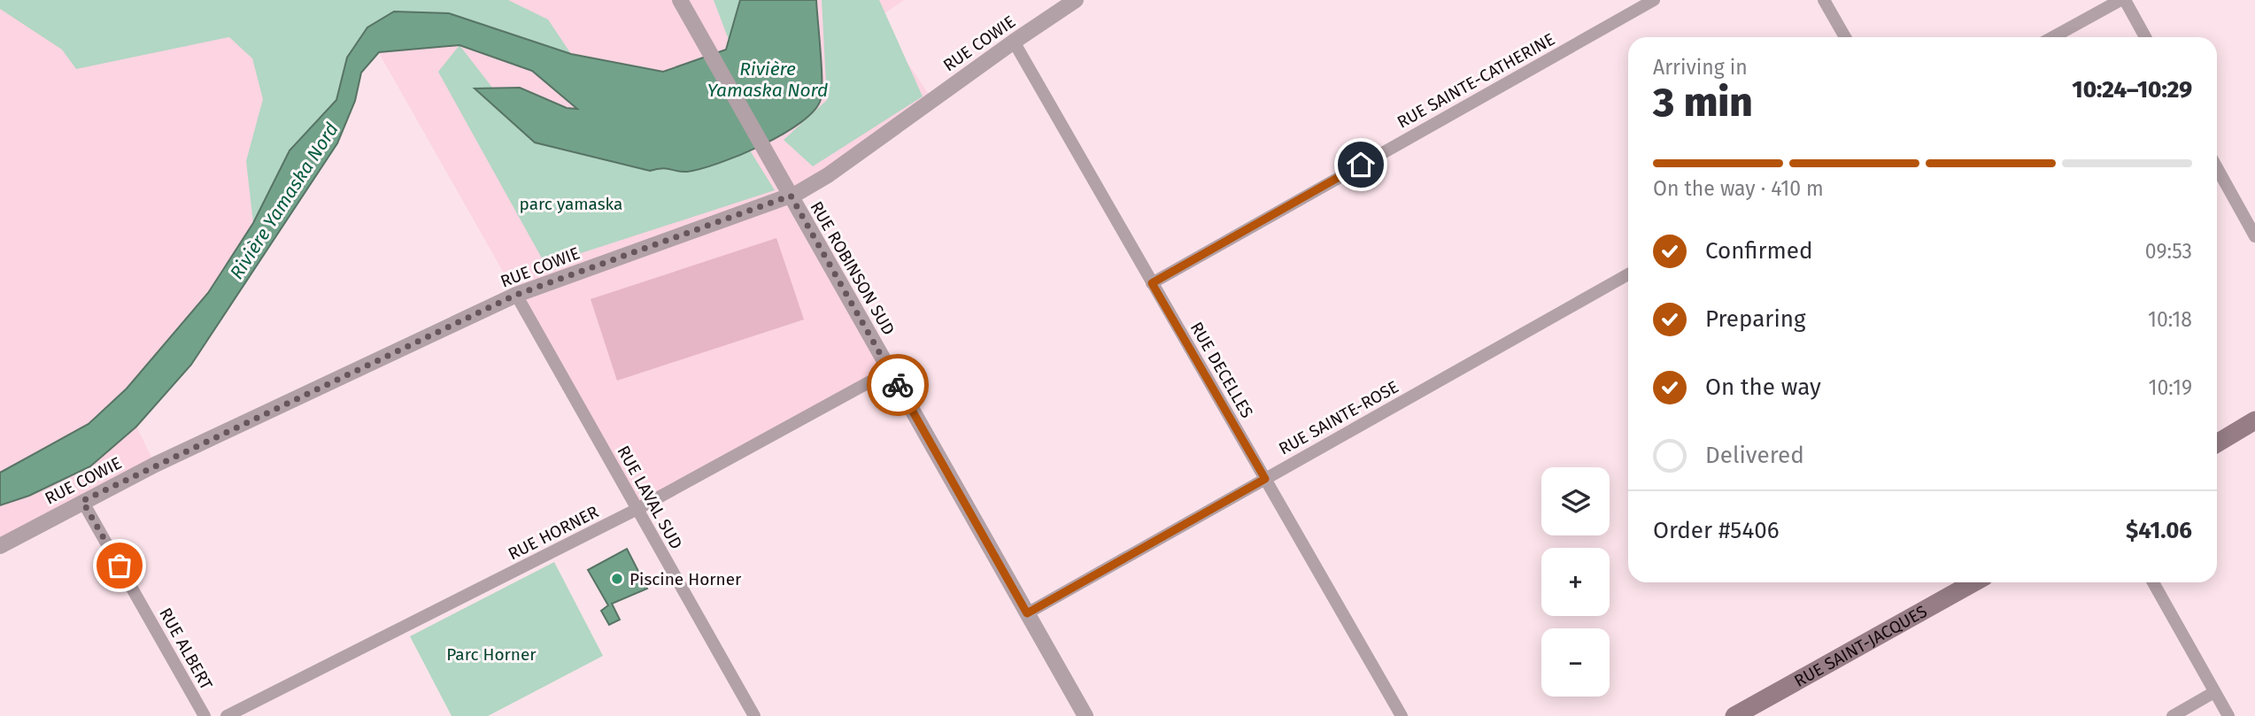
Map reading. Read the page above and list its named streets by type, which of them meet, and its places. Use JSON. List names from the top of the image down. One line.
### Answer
{"streets":{"main road":["RUE SAINT-JACQUES"],"street":["RUE COWIE","RUE SAINTE-CATHERINE","RUE ROBINSON SUD","RUE DECELLES","RUE SAINTE-ROSE","RUE LAVAL SUD","RUE HORNER","RUE ALBERT"]},"crossings":[["RUE COWIE","RUE ROBINSON SUD"],["RUE COWIE","RUE DECELLES"],["RUE COWIE","RUE LAVAL SUD"],["RUE COWIE","RUE ALBERT"],["RUE SAINTE-CATHERINE","RUE DECELLES"],["RUE ROBINSON SUD","RUE SAINTE-ROSE"],["RUE ROBINSON SUD","RUE HORNER"],["RUE DECELLES","RUE SAINTE-ROSE"],["RUE LAVAL SUD","RUE HORNER"]],"water":["Rivière Yamaska Nord"],"parks":["parc yamaska","Parc Horner"],"places":["Piscine Horner"],"page":{"heading":["3 min","Arriving in","10:24–10:29"],"panel":["Order #5406","$41.06"],"bar":"On the way · 410 m","list":[["Confirmed","09:53"],["Preparing","10:18"],["On the way","10:19"],"Delivered"],"map_buttons":["+","−"]}}
